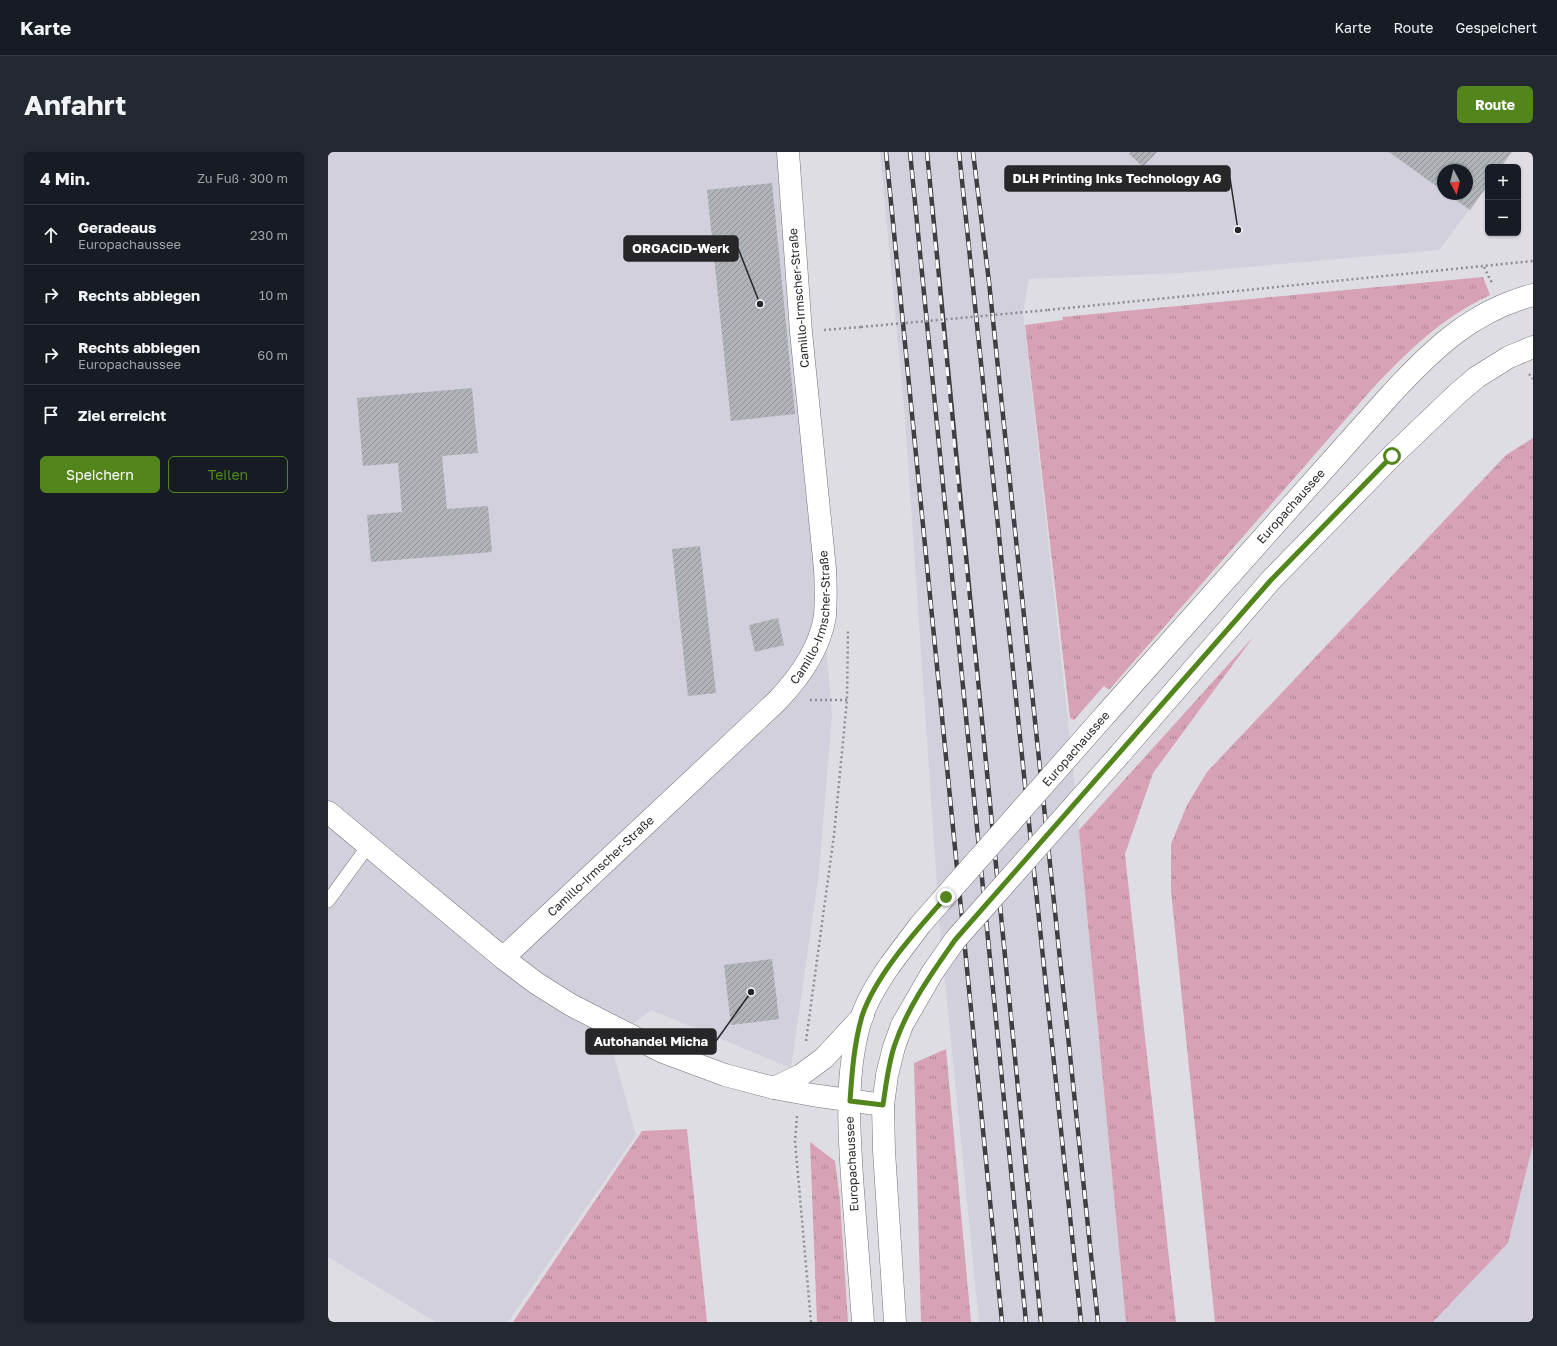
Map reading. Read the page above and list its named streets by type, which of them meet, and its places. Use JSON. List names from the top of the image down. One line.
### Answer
{"streets":{"main road":["Camillo-Irmscher-Straße","Europachaussee"]},"places":["DLH Printing Inks Technology AG","ORGACID-Werk","Autohandel Micha"],"north":"bottom","page":{"header":"Karte","nav":["Karte","Route","Gespeichert"],"buttons":["Route",["Speichern","Teilen"]],"title":"Anfahrt","heading":["4 Min.","Zu Fuß · 300 m"],"map_buttons":["+","−"],"list":[["Geradeaus","Europachaussee","230 m"],["Rechts abbiegen","10 m"],["Rechts abbiegen","Europachaussee","60 m"],"Ziel erreicht"]}}
